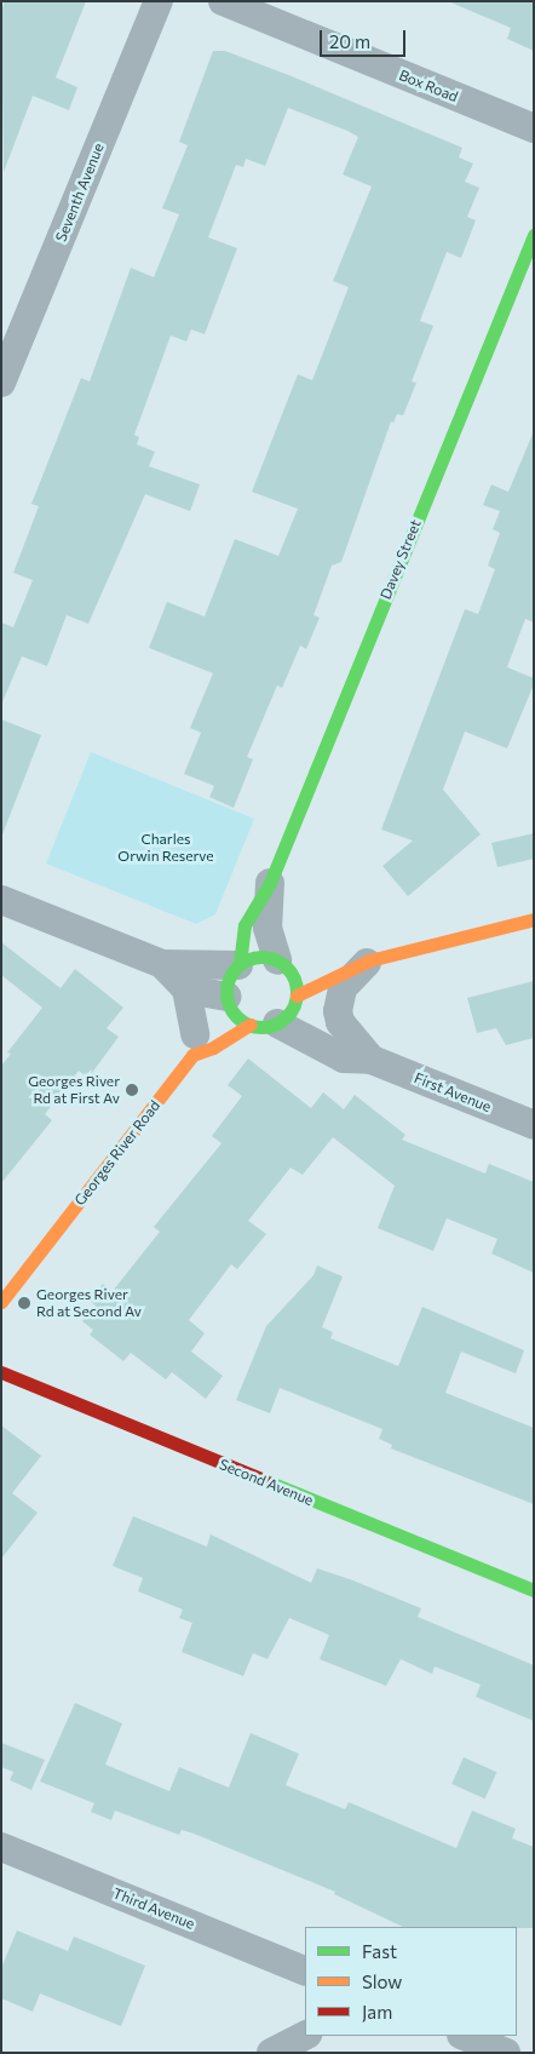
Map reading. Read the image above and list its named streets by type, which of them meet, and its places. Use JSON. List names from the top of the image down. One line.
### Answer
{"streets":{"street":["Box Road","Seventh Avenue","Davey Street","First Avenue","Georges River Road","Second Avenue","Third Avenue"]},"crossings":[["Davey Street","Georges River Road"]],"parks":["Charles Orwin Reserve"],"places":["Georges River Rd at First Av","Georges River Rd at Second Av"],"legend":["Fast","Slow","Jam"],"scale_bar":"20 m"}
